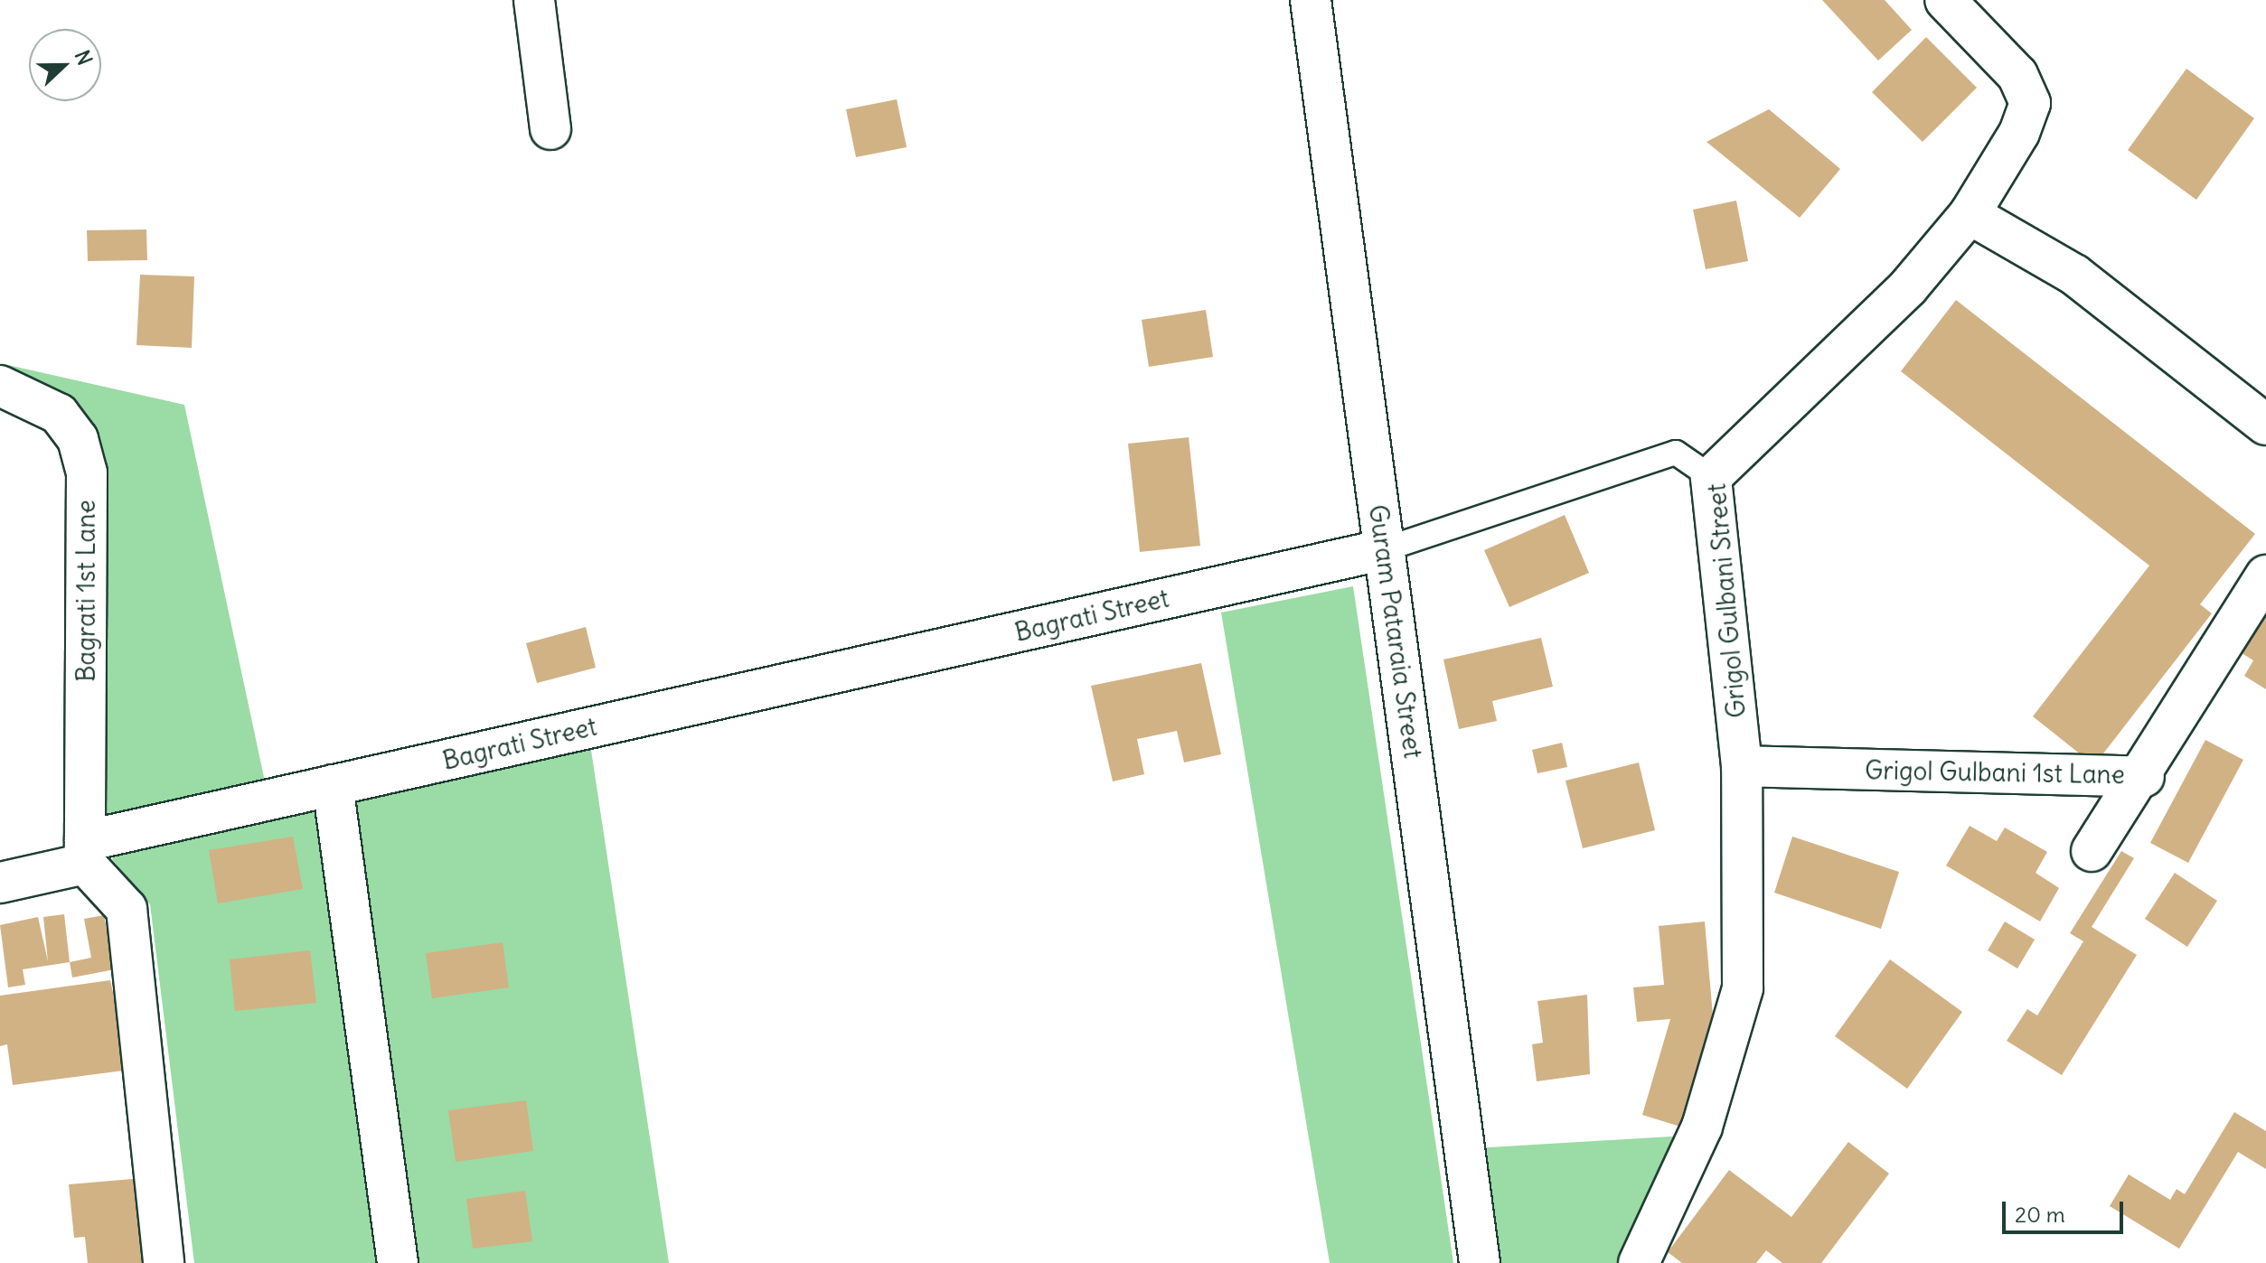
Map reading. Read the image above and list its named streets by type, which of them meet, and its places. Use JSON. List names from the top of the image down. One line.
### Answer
{"streets":{"street":["Bagrati 1st Lane","Grigol Gulbani Street","Bagrati Street","Guram Pataraia Street","Grigol Gulbani 1st Lane"]},"crossings":[["Bagrati 1st Lane","Bagrati Street"],["Grigol Gulbani Street","Grigol Gulbani 1st Lane"],["Bagrati Street","Guram Pataraia Street"]],"scale_bar":"20 m","north":"right"}
